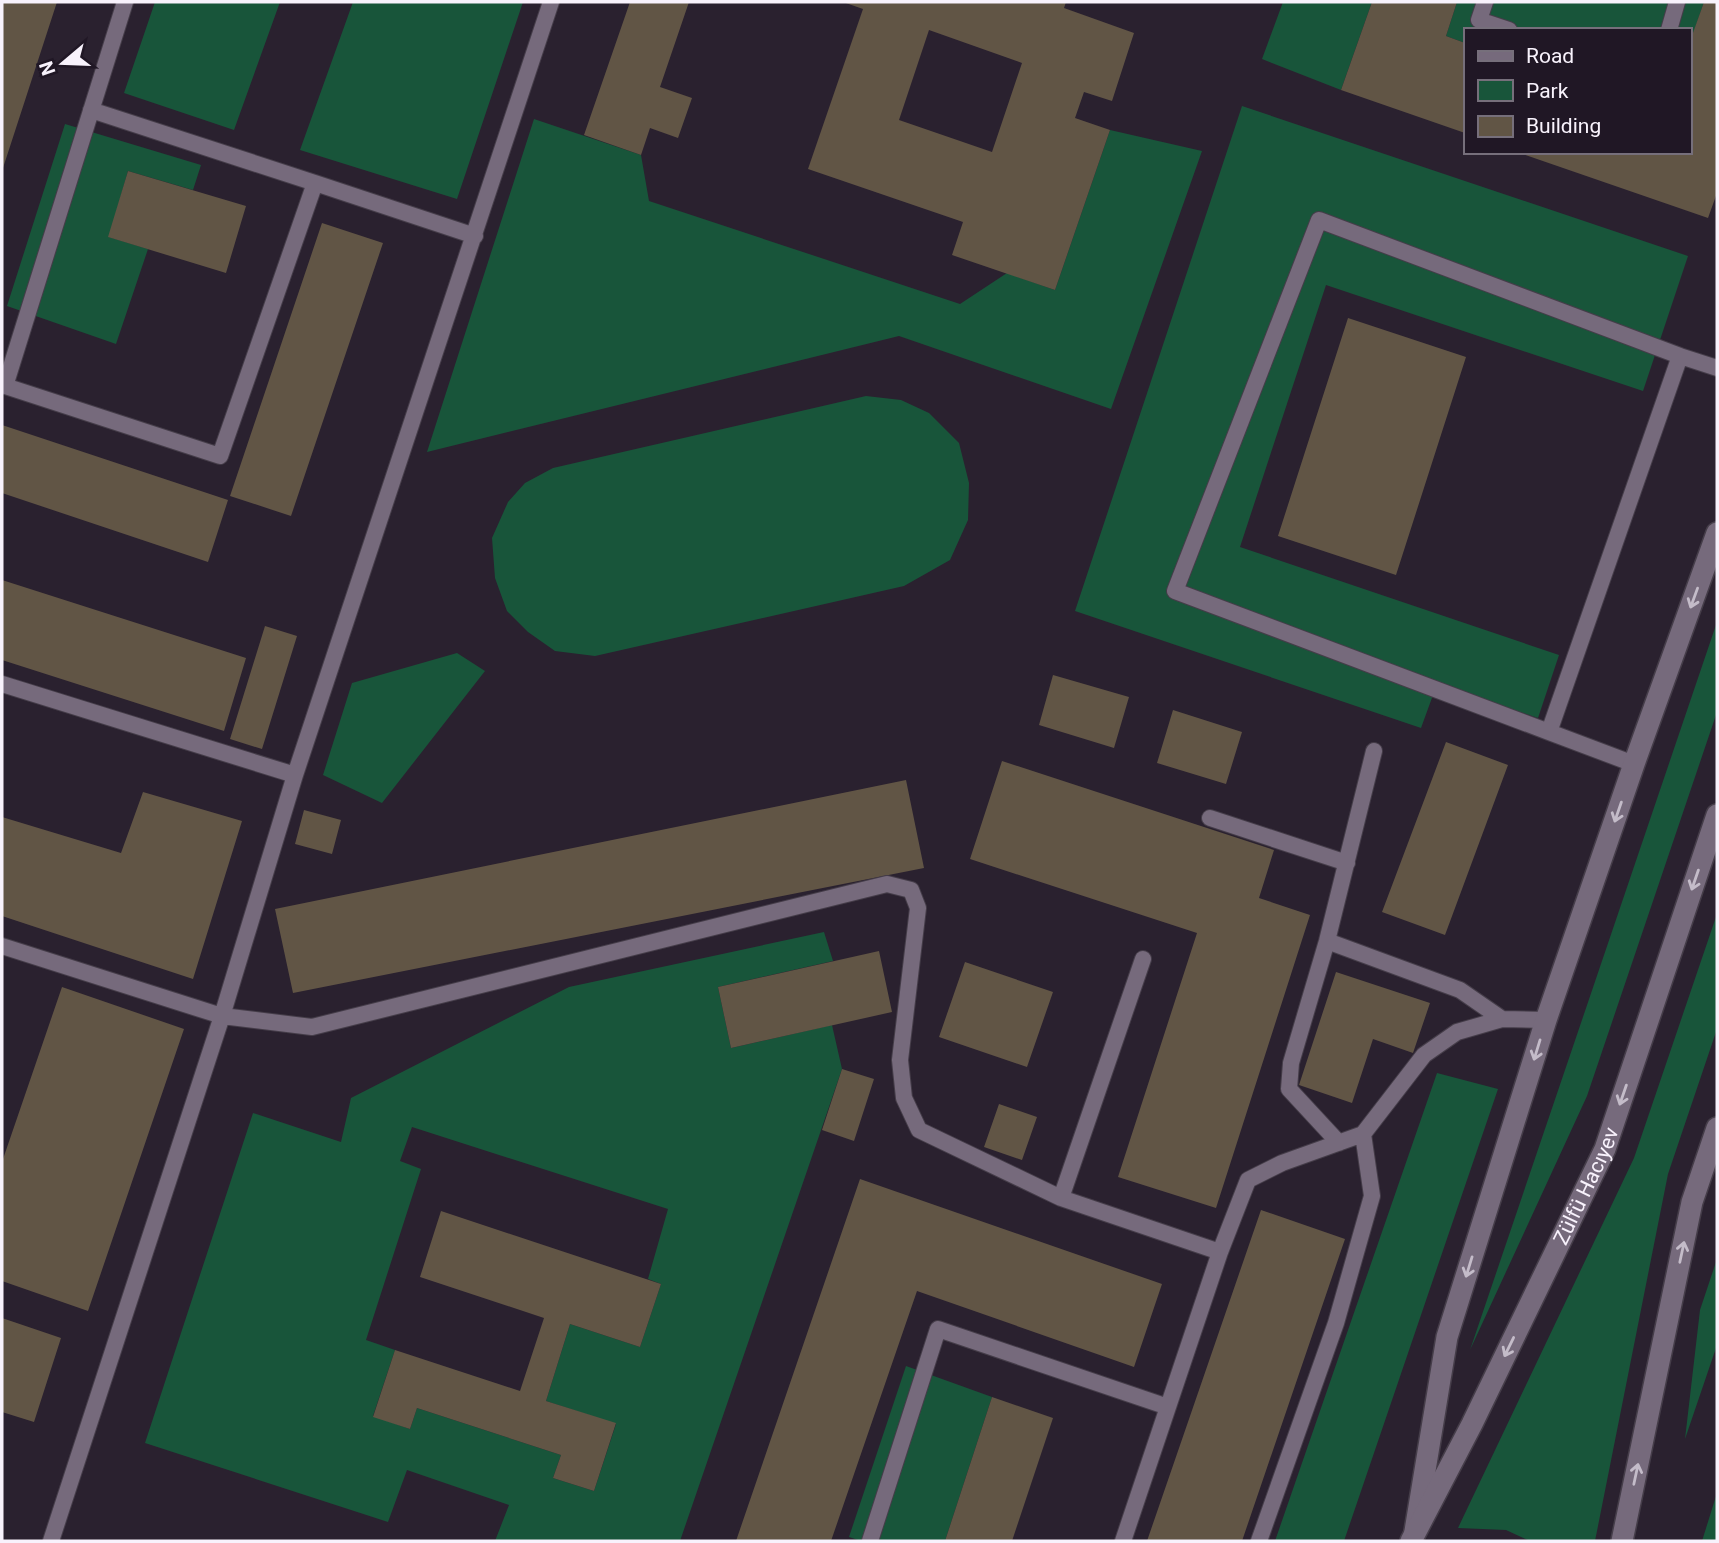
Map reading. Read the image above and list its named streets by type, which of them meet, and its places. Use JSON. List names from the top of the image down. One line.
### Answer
{"streets":{"main road":["Zülfü Hacıyev"]},"legend":["Road","Park","Building"],"north":"left"}
